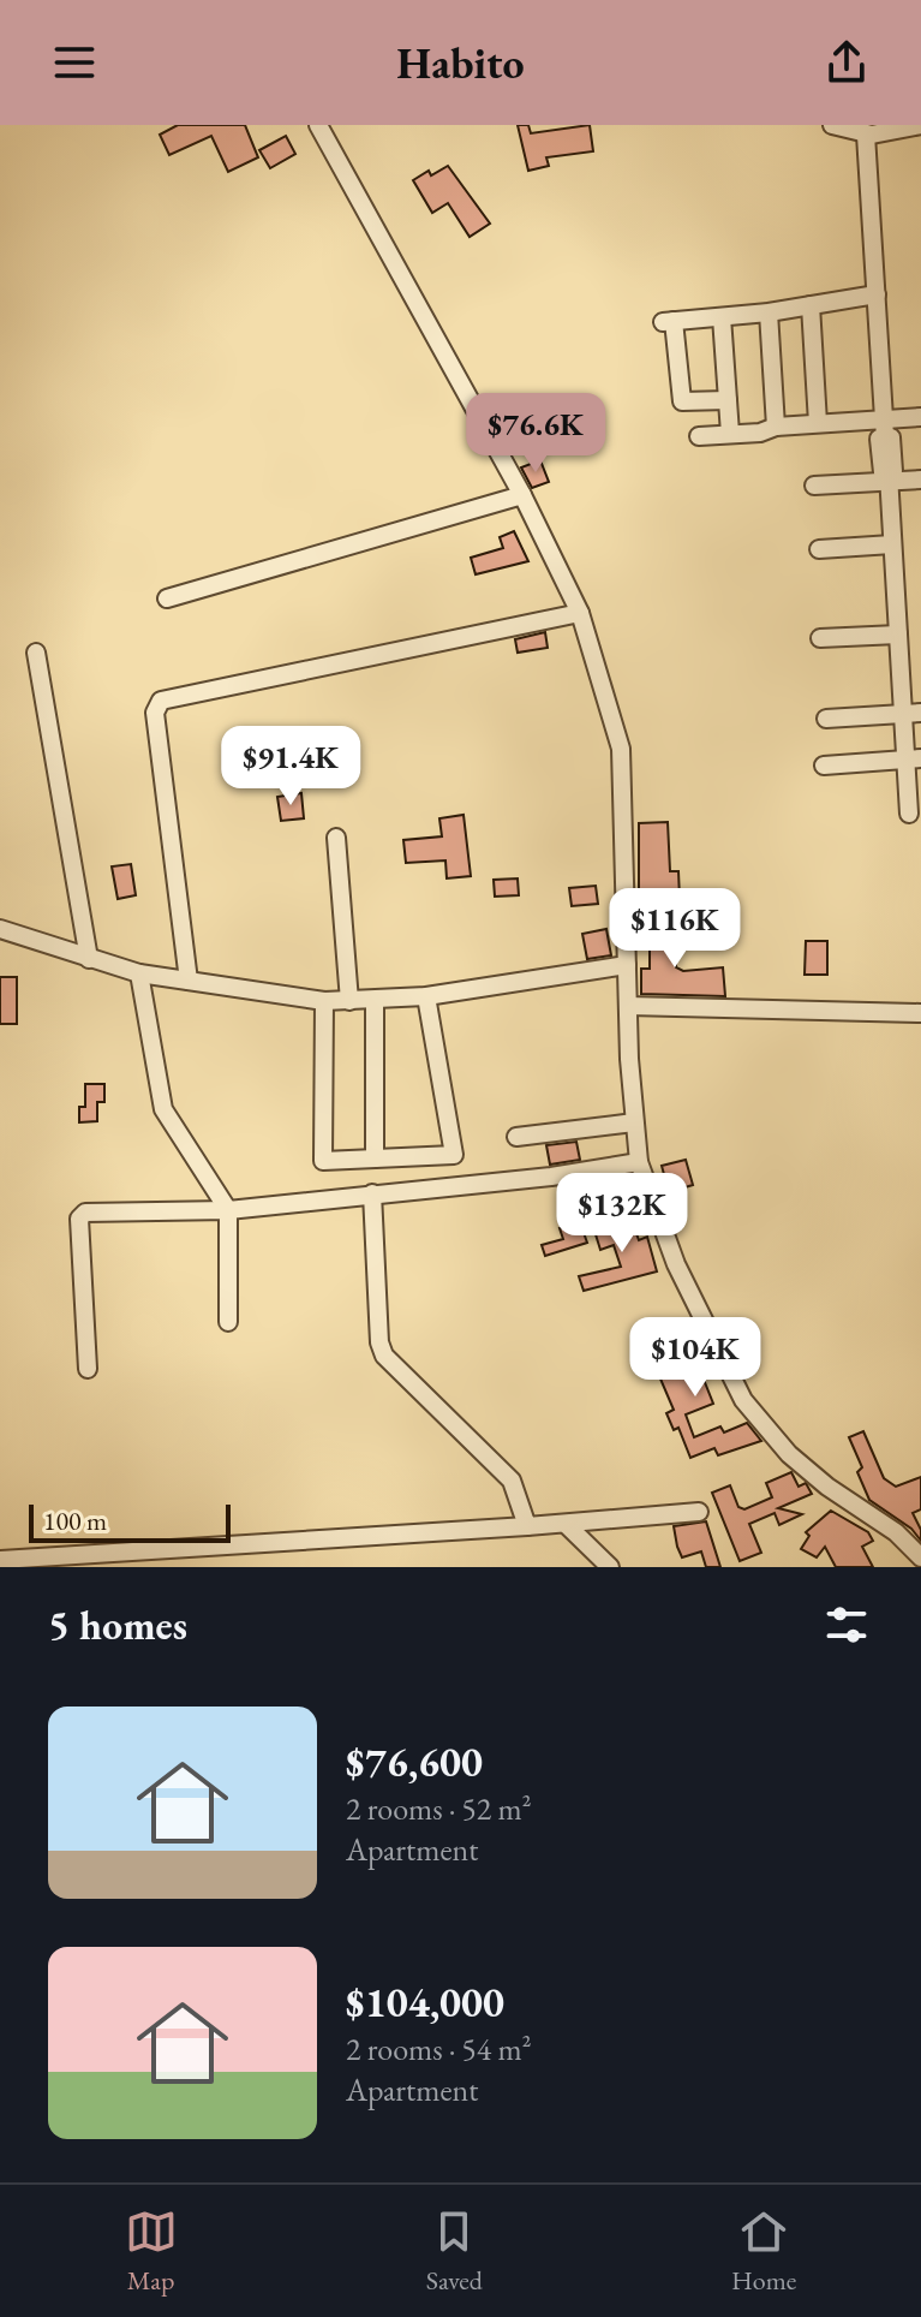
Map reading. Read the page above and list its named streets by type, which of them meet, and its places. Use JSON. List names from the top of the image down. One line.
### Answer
{"scale_bar":"100 m","page":{"header":"Habito","price":["$76.6K","$91.4K","$116K","$132K","$104K"],"scale":"100 m","heading":"5 homes","list":[{"name":"$76,600","note":"2 rooms · 52 m² · Apartment"},{"name":"$104,000","note":"2 rooms · 54 m² · Apartment"}],"tabs":["Map","Saved","Home"]}}
